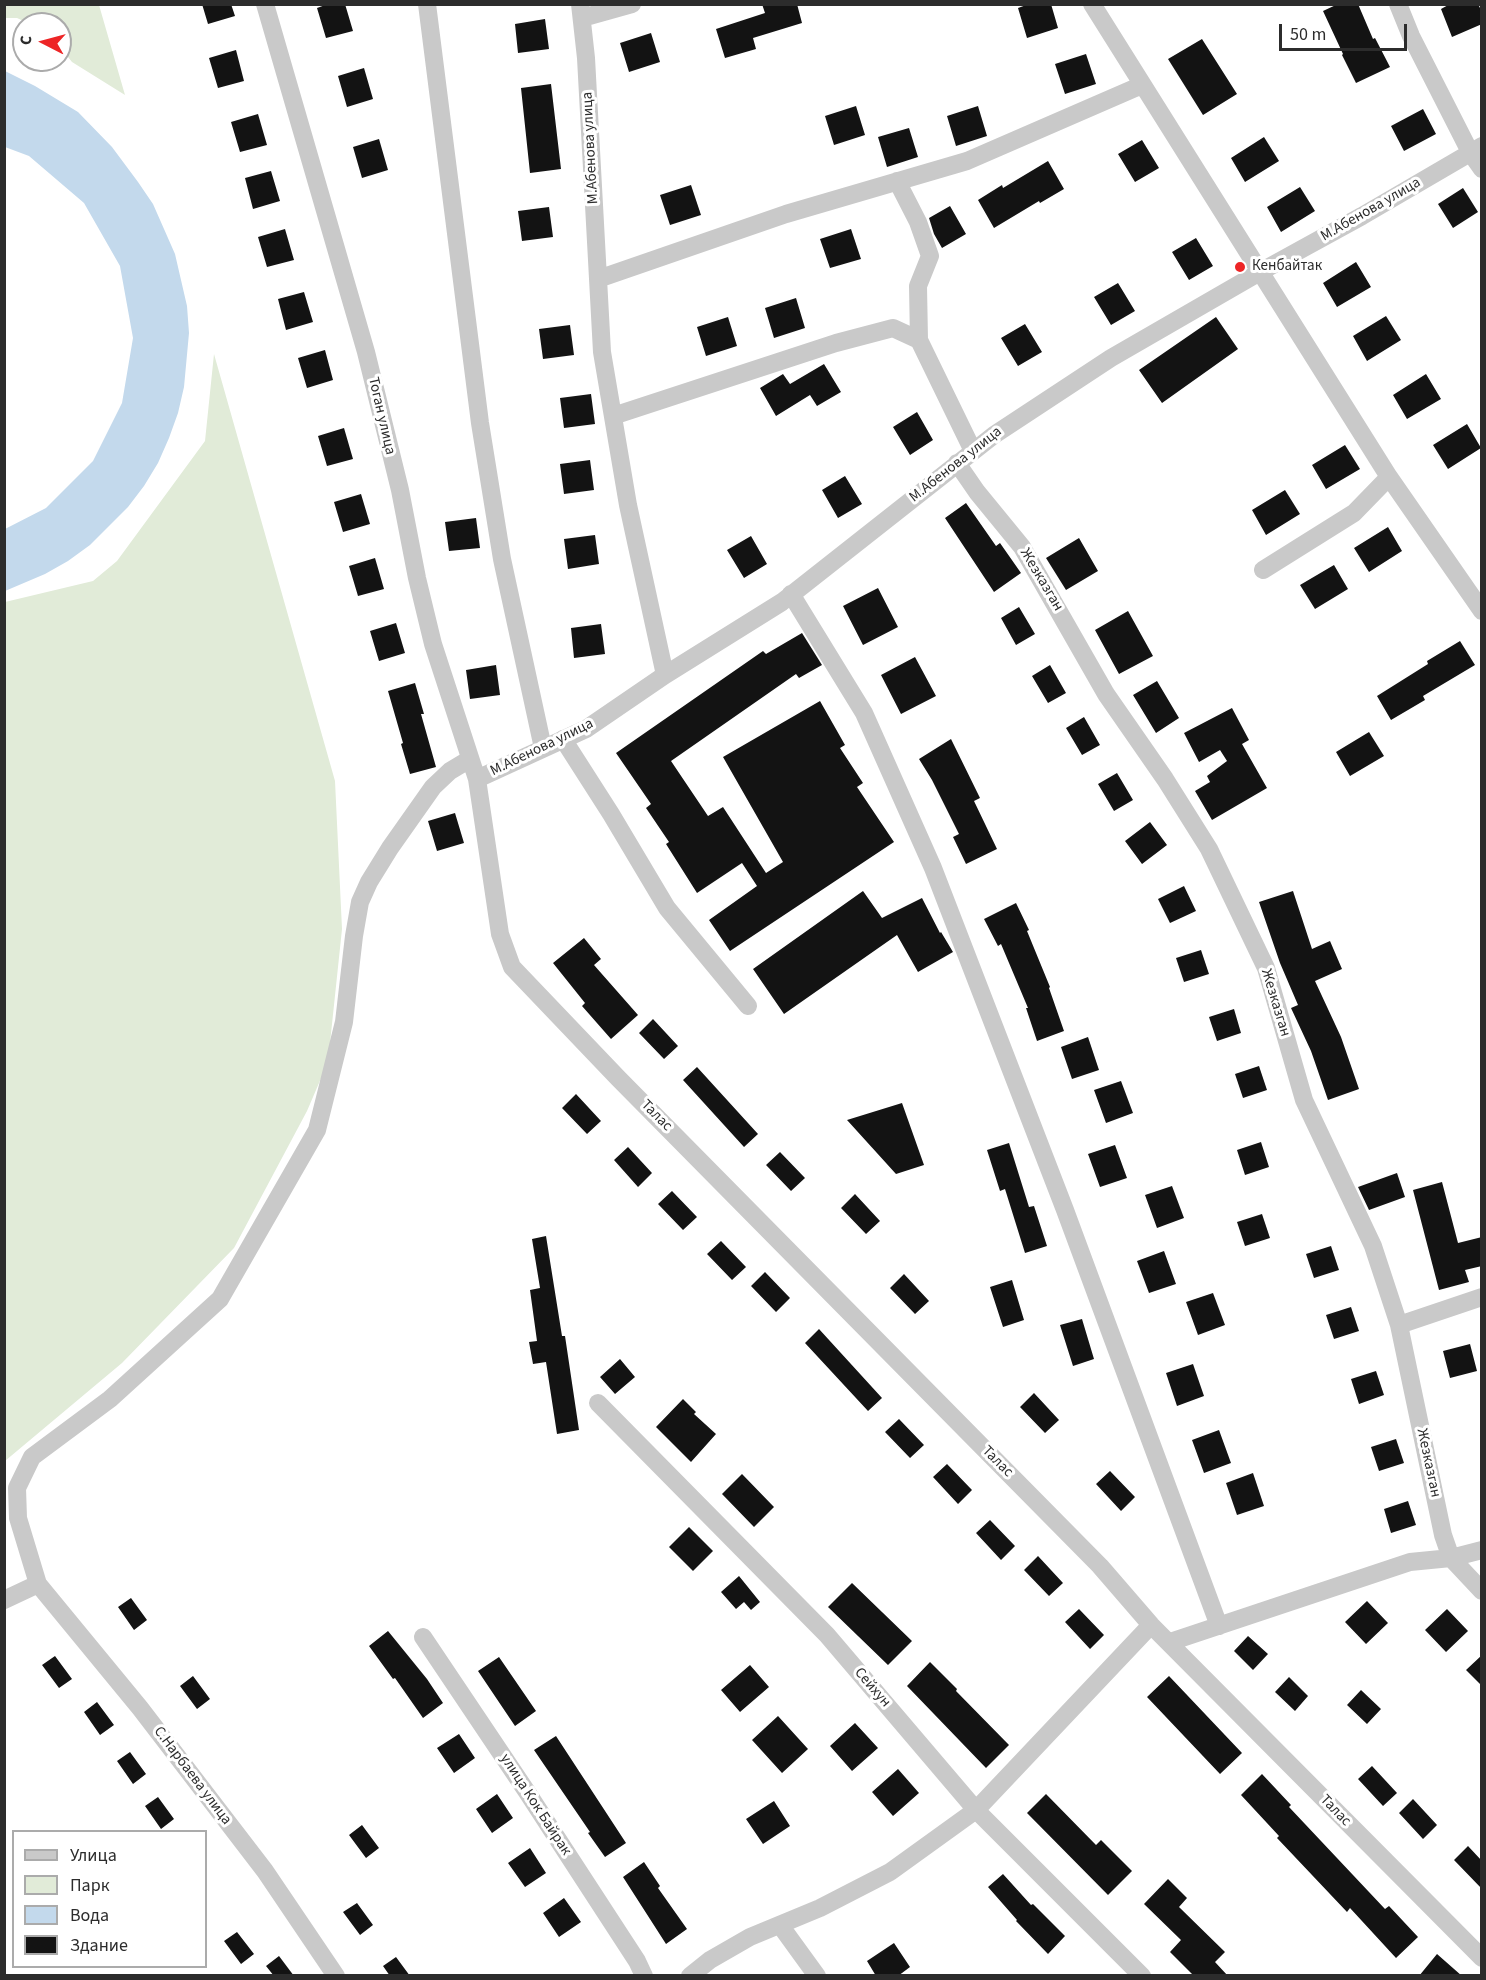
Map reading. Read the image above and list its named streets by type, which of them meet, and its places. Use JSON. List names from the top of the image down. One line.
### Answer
{"streets":{"street":["М.Абенова улица","Тоган улица","Жезказган","Талас","Сейхун","С.Нарбаева улица","улица Кок Байрак"]},"crossings":[["М.Абенова улица","Тоган улица"],["М.Абенова улица","Жезказган"],["Тоган улица","Талас"]],"places":["Кенбайтак"],"legend":["Улица","Парк","Вода","Здание"],"scale_bar":"50 m","north":"left"}
